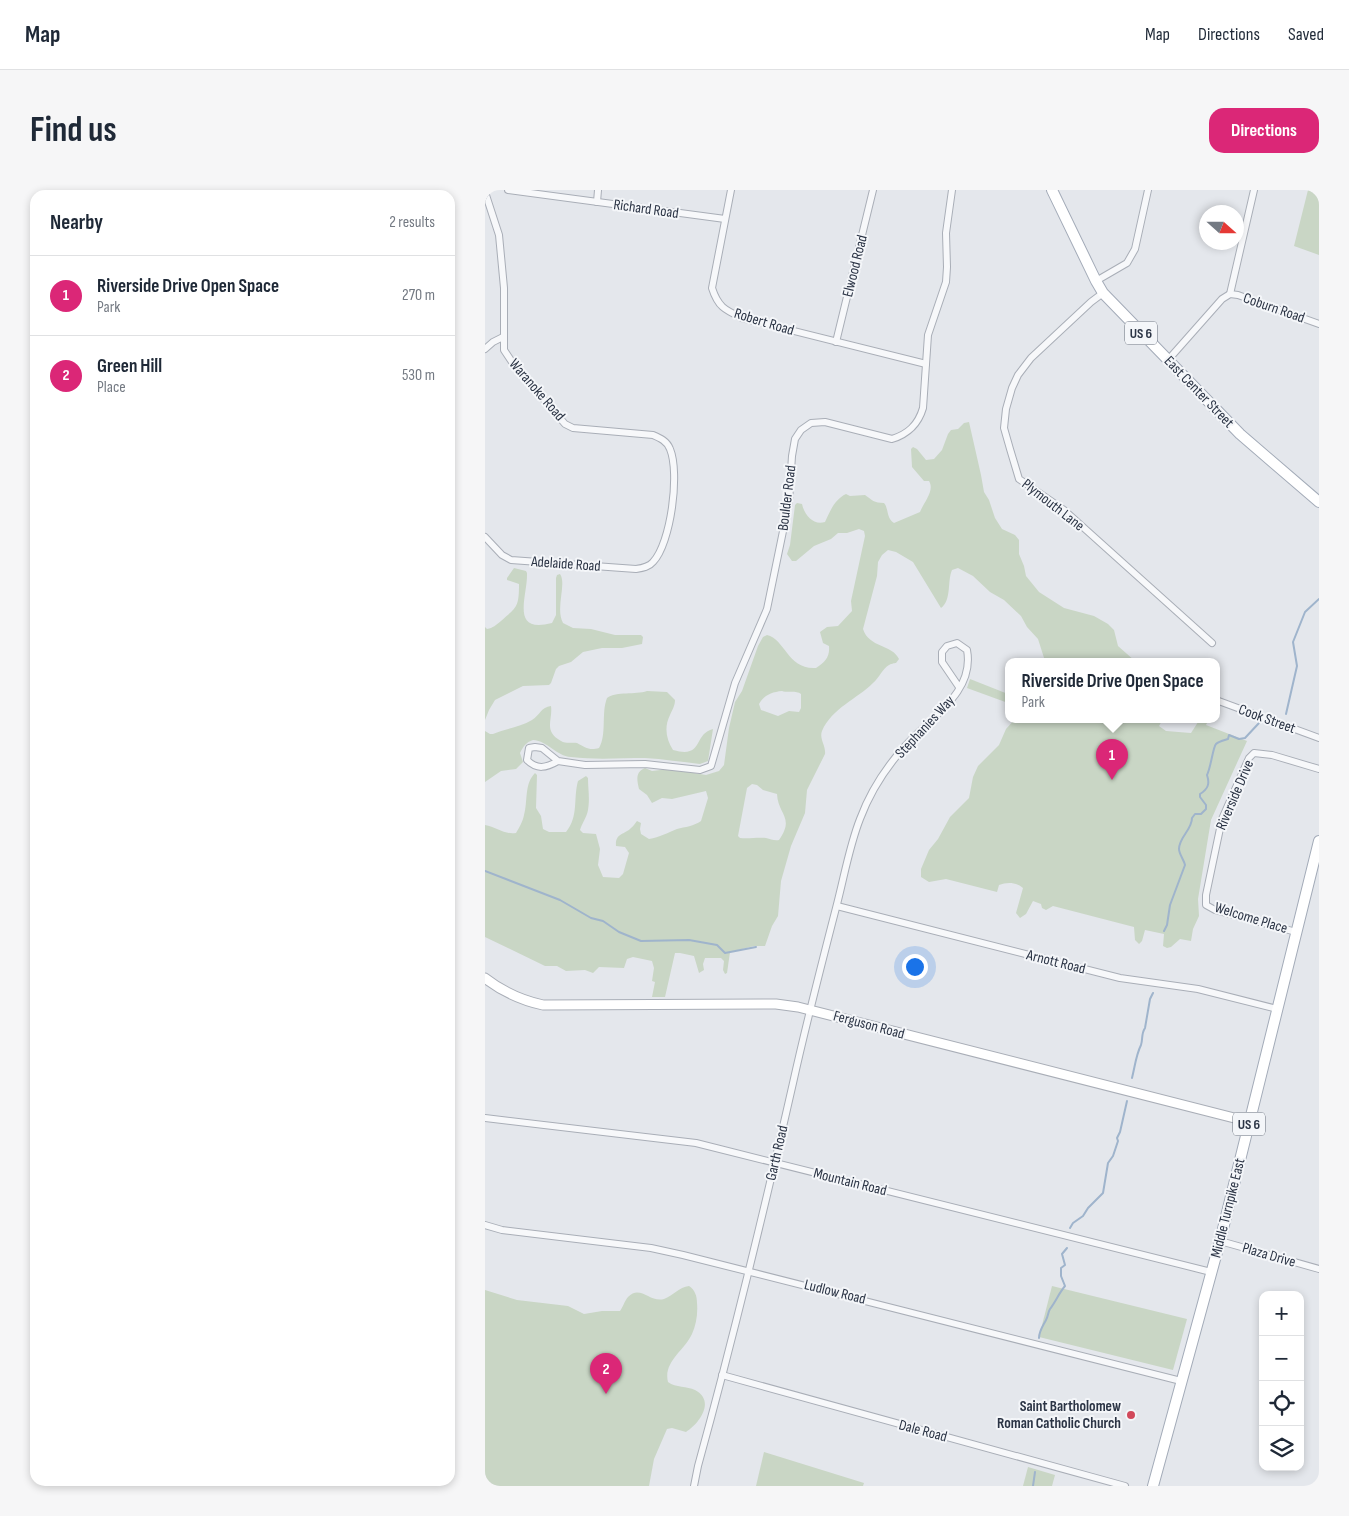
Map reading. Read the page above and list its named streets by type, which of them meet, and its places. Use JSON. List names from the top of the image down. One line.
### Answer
{"streets":{"main road":["US 6","East Center Street","Middle Turnpike East"],"street":["Richard Road","Elwood Road","Coburn Road","Robert Road","Waranoke Road","Boulder Road","Plymouth Lane","Adelaide Road","Cook Street","Stephanies Way","Riverside Drive","Welcome Place","Arnott Road","Ferguson Road","Garth Road","Mountain Road","Plaza Drive","Ludlow Road","Dale Road"]},"crossings":[["Richard Road","Robert Road"],["Elwood Road","Robert Road"],["Coburn Road","East Center Street"],["Robert Road","Boulder Road"],["Waranoke Road","Adelaide Road"],["East Center Street","Plymouth Lane"],["Stephanies Way","Garth Road"],["Riverside Drive","Welcome Place"],["Welcome Place","Middle Turnpike East"],["Arnott Road","Garth Road"],["Arnott Road","Middle Turnpike East"],["Ferguson Road","Garth Road"],["Ferguson Road","Middle Turnpike East"],["Garth Road","Mountain Road"],["Garth Road","Ludlow Road"],["Garth Road","Dale Road"],["Mountain Road","Middle Turnpike East"],["Middle Turnpike East","Plaza Drive"],["Middle Turnpike East","Ludlow Road"]],"places":["Saint Bartholomew Roman Catholic Church"],"north":"right","page":{"header":"Map","nav":["Map","Directions","Saved"],"buttons":"Directions","title":"Find us","heading":["Nearby","2 results"],"list":[{"mark":"1","name":"Riverside Drive Open Space","note":"Park","value":"270 m"},{"mark":"2","name":"Green Hill","note":"Place","value":"530 m"}],"popup":["Riverside Drive Open Space","Park"],"pins":["1","2"],"map_buttons":["+","−"]}}
